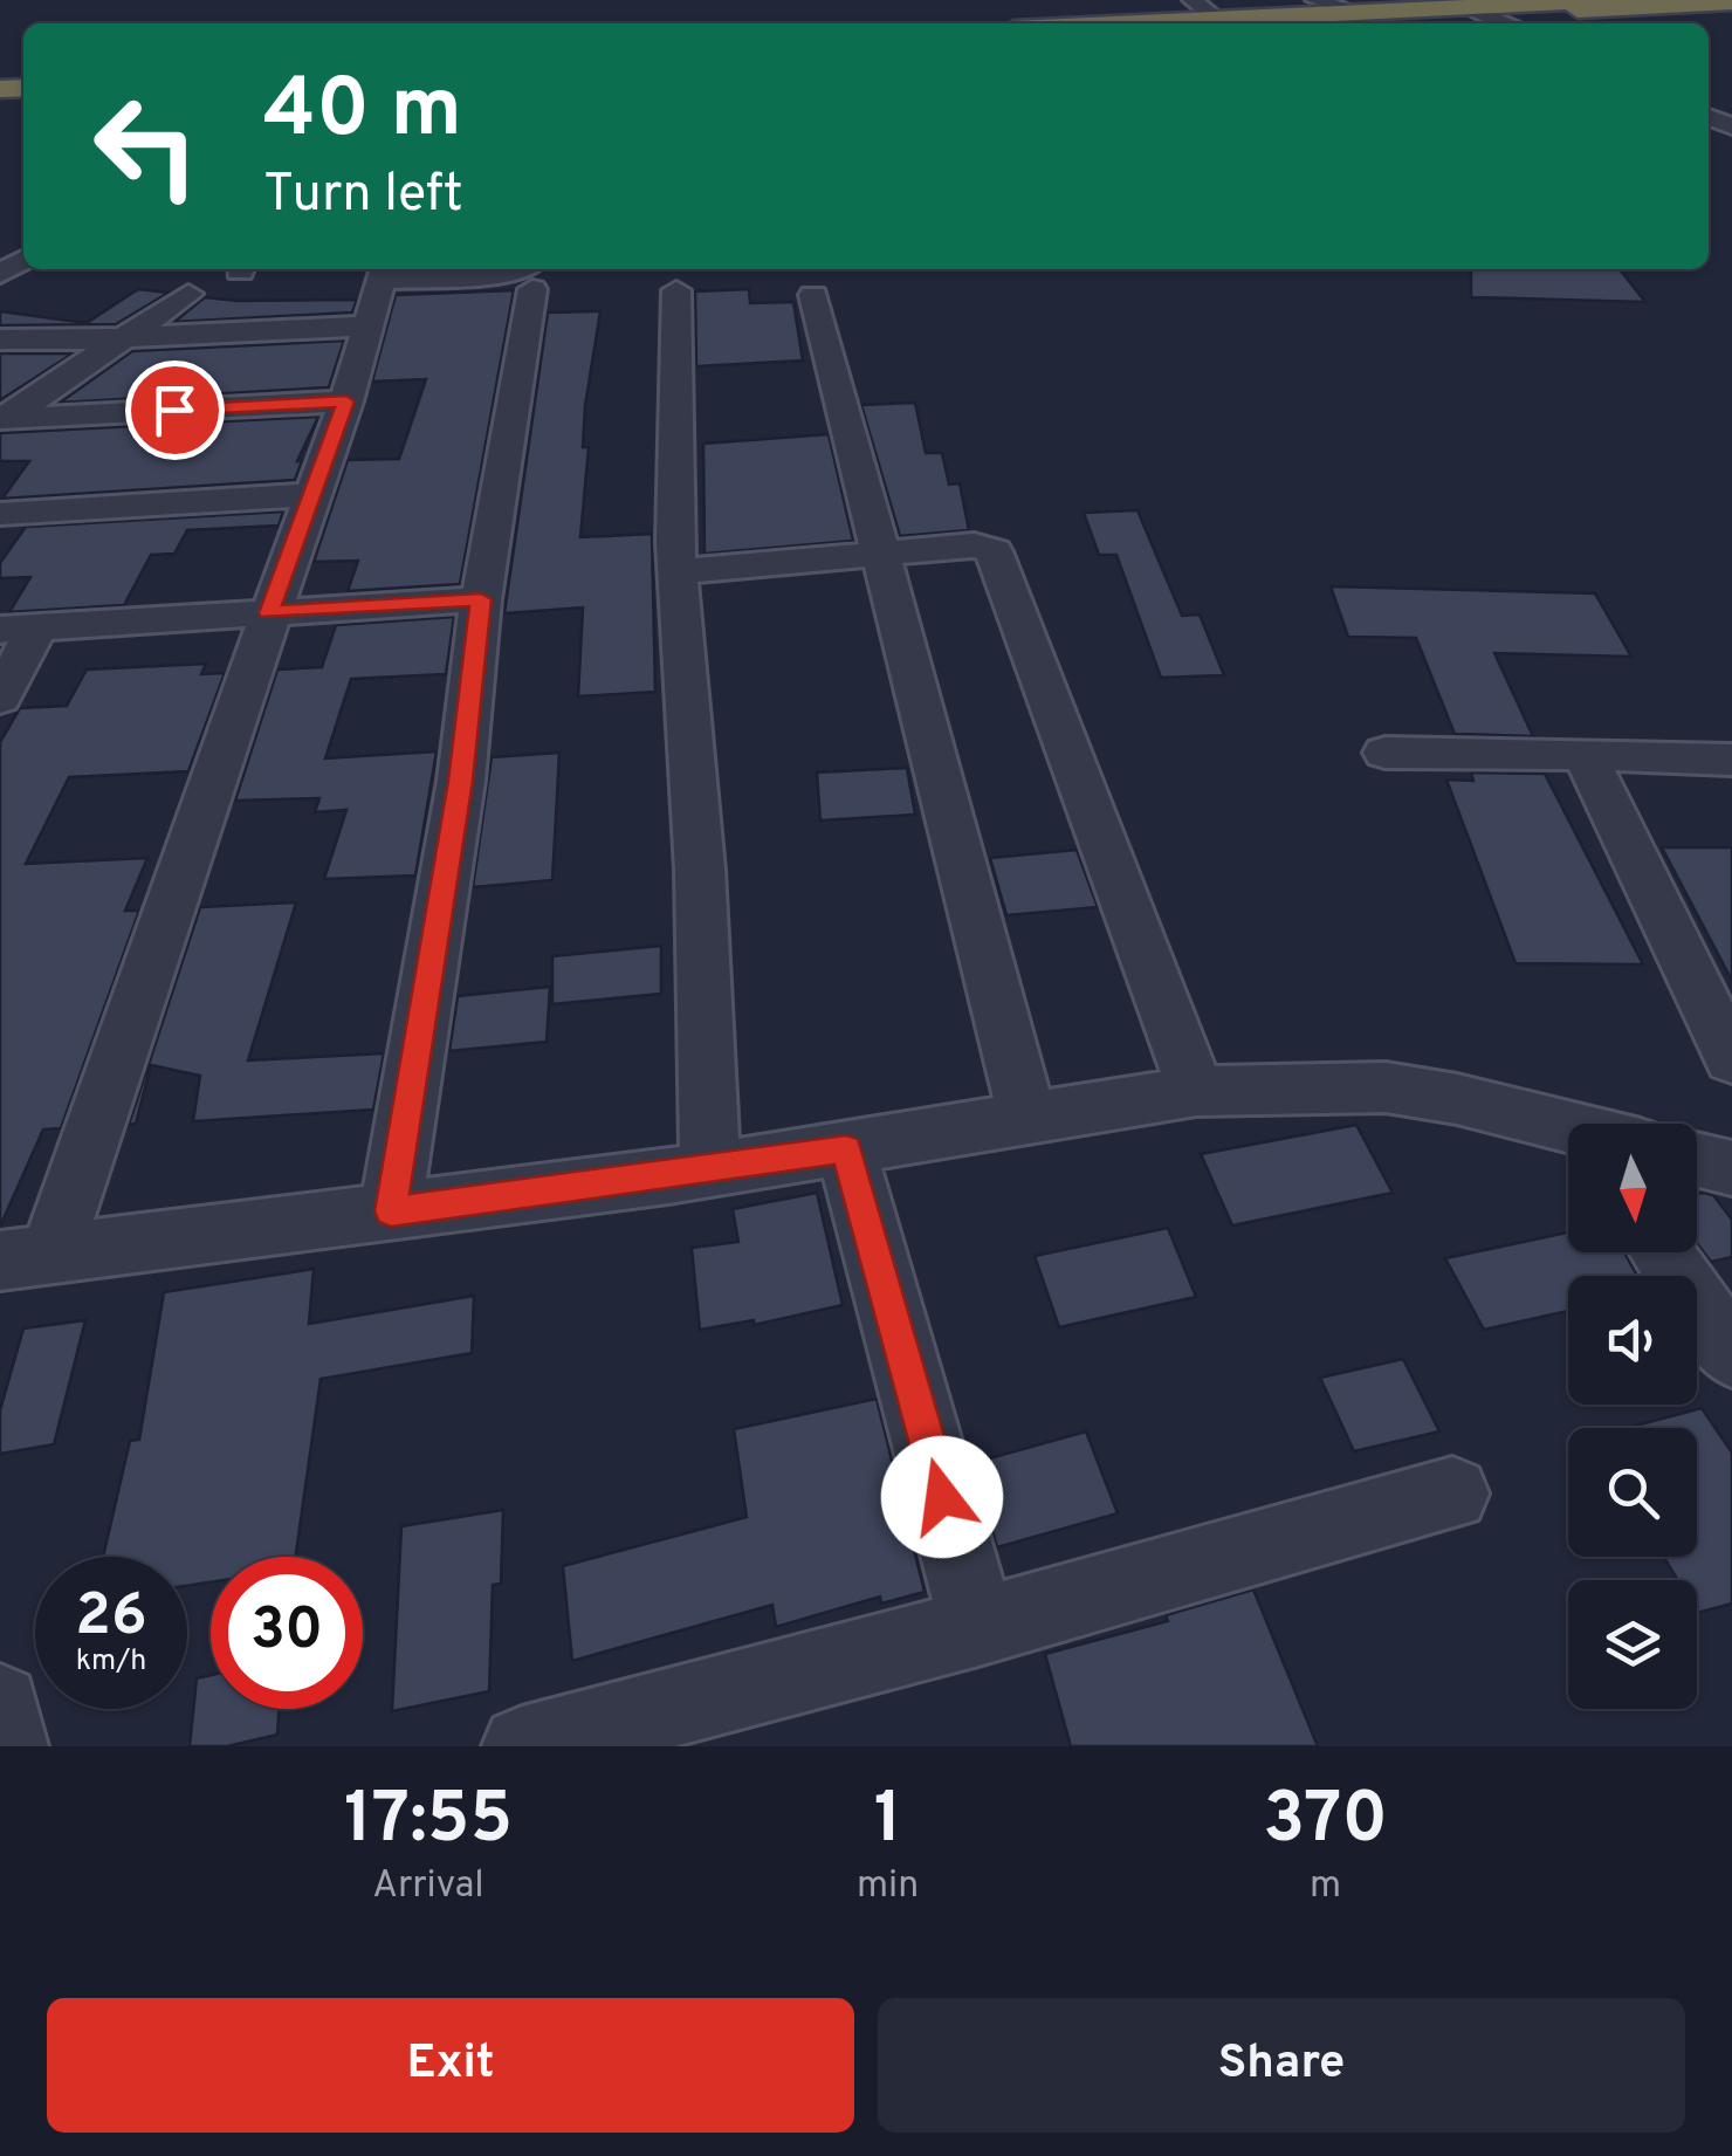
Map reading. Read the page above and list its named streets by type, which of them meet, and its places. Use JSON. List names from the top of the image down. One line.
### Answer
{"north":"bottom","page":{"turn":["40 m","Turn left"],"speed":"26 km/h","limit":"30","eta":["17:55","Arrival","1","min","370","m"],"buttons":["Exit","Share"]}}
